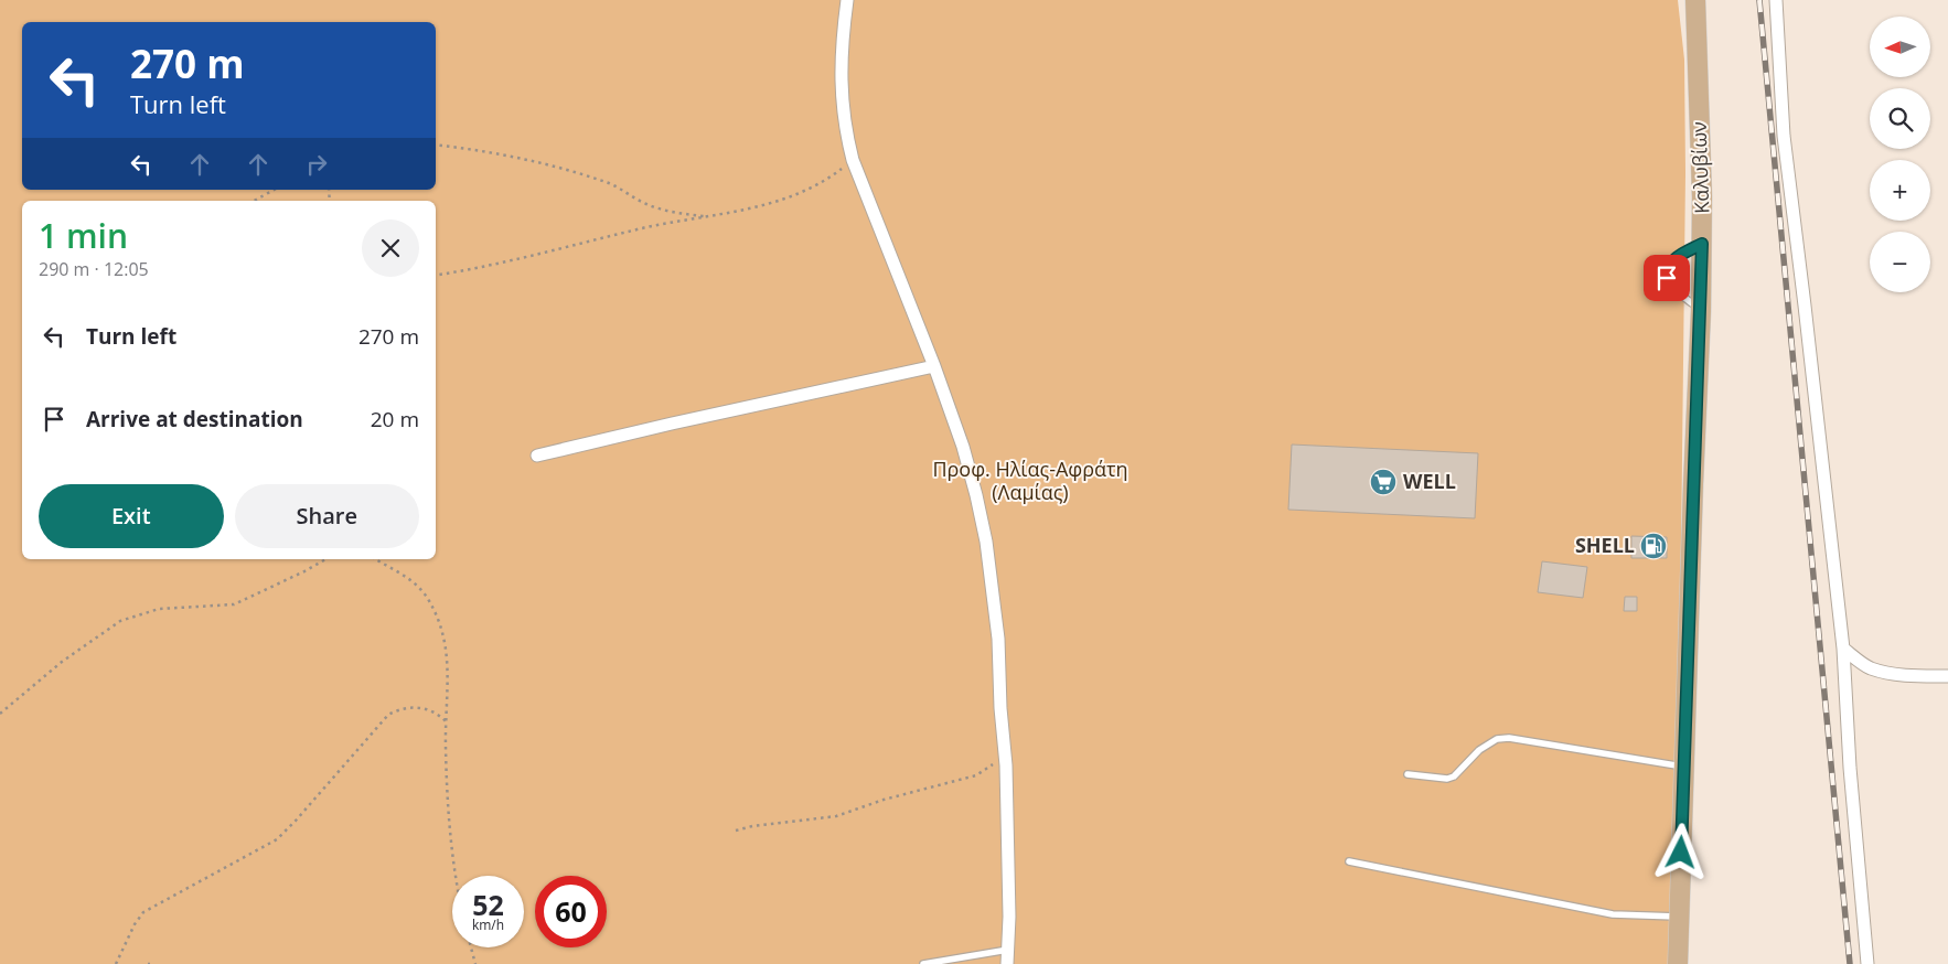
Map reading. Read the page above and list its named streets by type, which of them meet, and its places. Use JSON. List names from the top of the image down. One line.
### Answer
{"streets":{"main road":["Καλυβίων"]},"parks":["Προφ. Ηλίας-Αφράτη (Λαμίας)"],"places":{"supermarket":["WELL"],"fuel station":["SHELL"]},"north":"left","page":{"map_buttons":["+","−"],"turn":["270 m","Turn left"],"heading":["1 min","290 m · 12:05"],"list":[{"name":"Turn left","value":"270 m"},{"name":"Arrive at destination","value":"20 m"}],"buttons":["Exit","Share"],"speed":"52 km/h","limit":"60"}}
